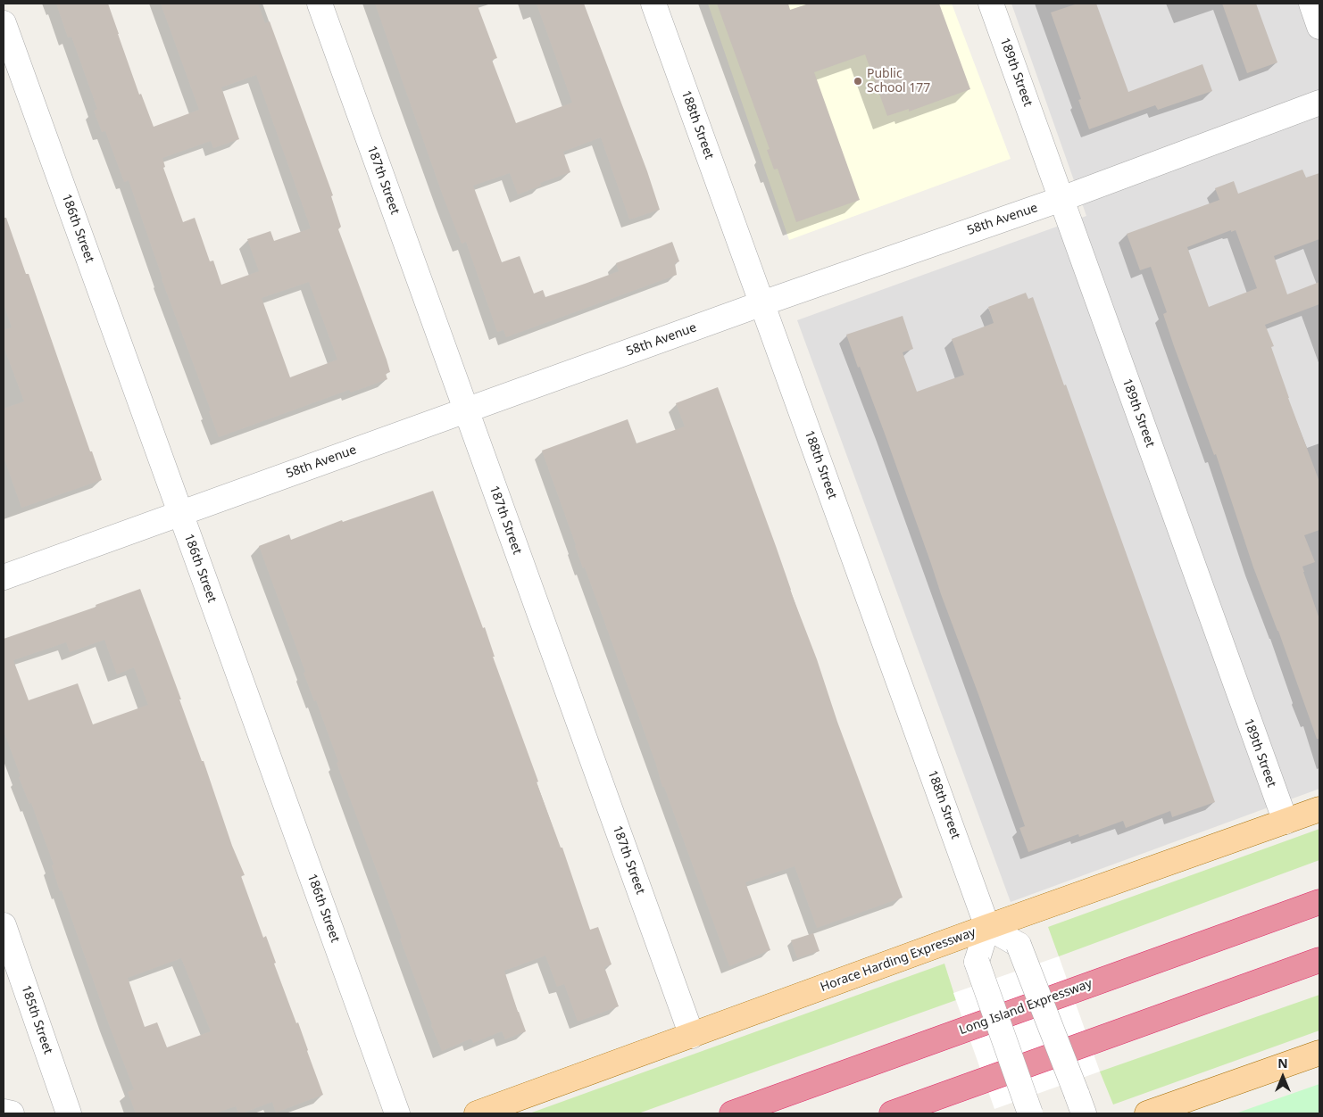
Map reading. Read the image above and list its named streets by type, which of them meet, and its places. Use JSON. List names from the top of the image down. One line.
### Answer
{"streets":{"highway":["Long Island Expressway"],"main road":["Horace Harding Expressway"],"street":["189th Street","188th Street","187th Street","58th Avenue","186th Street","185th Street"]},"crossings":[["189th Street","58th Avenue"],["189th Street","Horace Harding Expressway"],["188th Street","58th Avenue"],["188th Street","Horace Harding Expressway"],["187th Street","58th Avenue"],["187th Street","Horace Harding Expressway"],["58th Avenue","186th Street"]],"places":["Public School 177"],"north":"top"}
